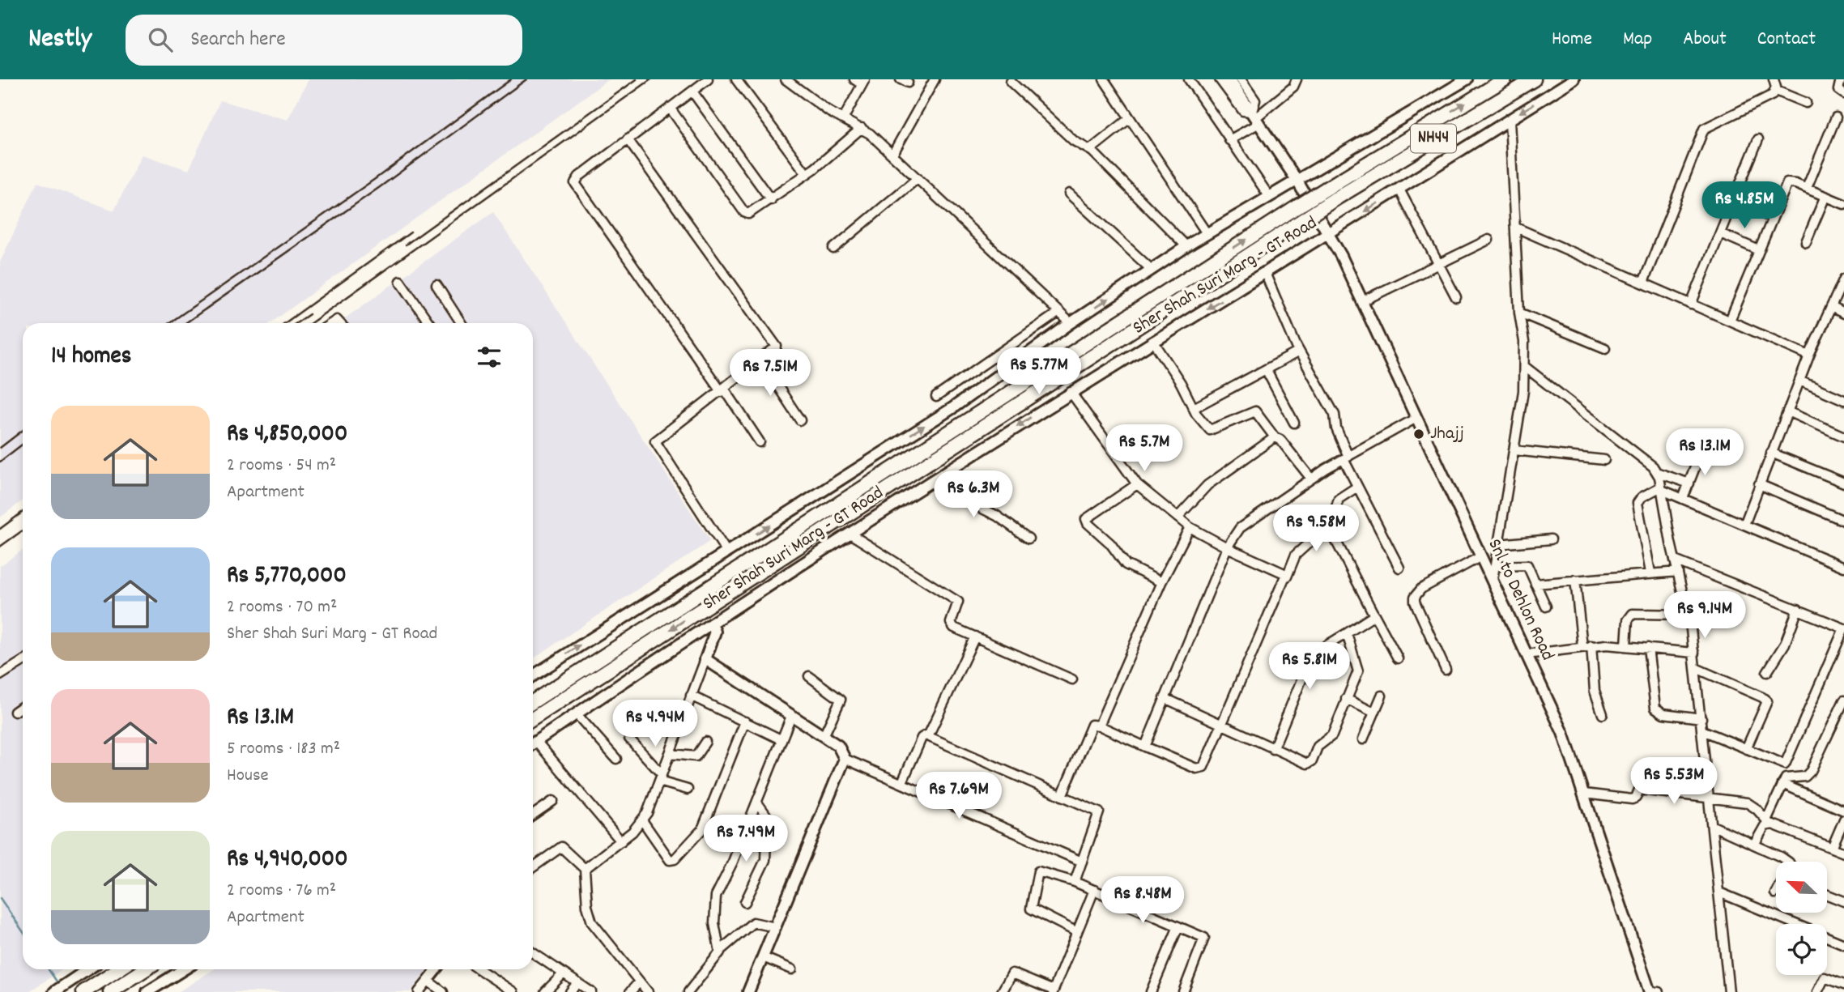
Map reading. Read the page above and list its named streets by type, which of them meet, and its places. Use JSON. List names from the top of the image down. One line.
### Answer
{"streets":{"highway":["NH44","Sher Shah Suri Marg - GT Road"],"street":["Snl to Dehlon Road"]},"crossings":[["Sher Shah Suri Marg - GT Road","Snl to Dehlon Road"]],"places":["Jhajj"],"north":"top left","page":{"header":"Nestly","search":"Search here","nav":["Home","Map","About","Contact"],"price":["Rs 4.85M","Rs 5.77M","Rs 7.51M","Rs 5.7M","Rs 13.1M","Rs 6.3M","Rs 9.58M","Rs 9.14M","Rs 5.81M","Rs 4.94M","Rs 5.53M","Rs 7.69M","Rs 7.49M","Rs 8.48M"],"heading":"14 homes","list":[{"name":"Rs 4,850,000","note":"2 rooms · 54 m² · Apartment"},{"name":"Rs 5,770,000","note":"2 rooms · 70 m² · Sher Shah Suri Marg - GT Road"},{"name":"Rs 13.1M","note":"5 rooms · 183 m² · House"},{"name":"Rs 4,940,000","note":"2 rooms · 76 m² · Apartment"}]}}
